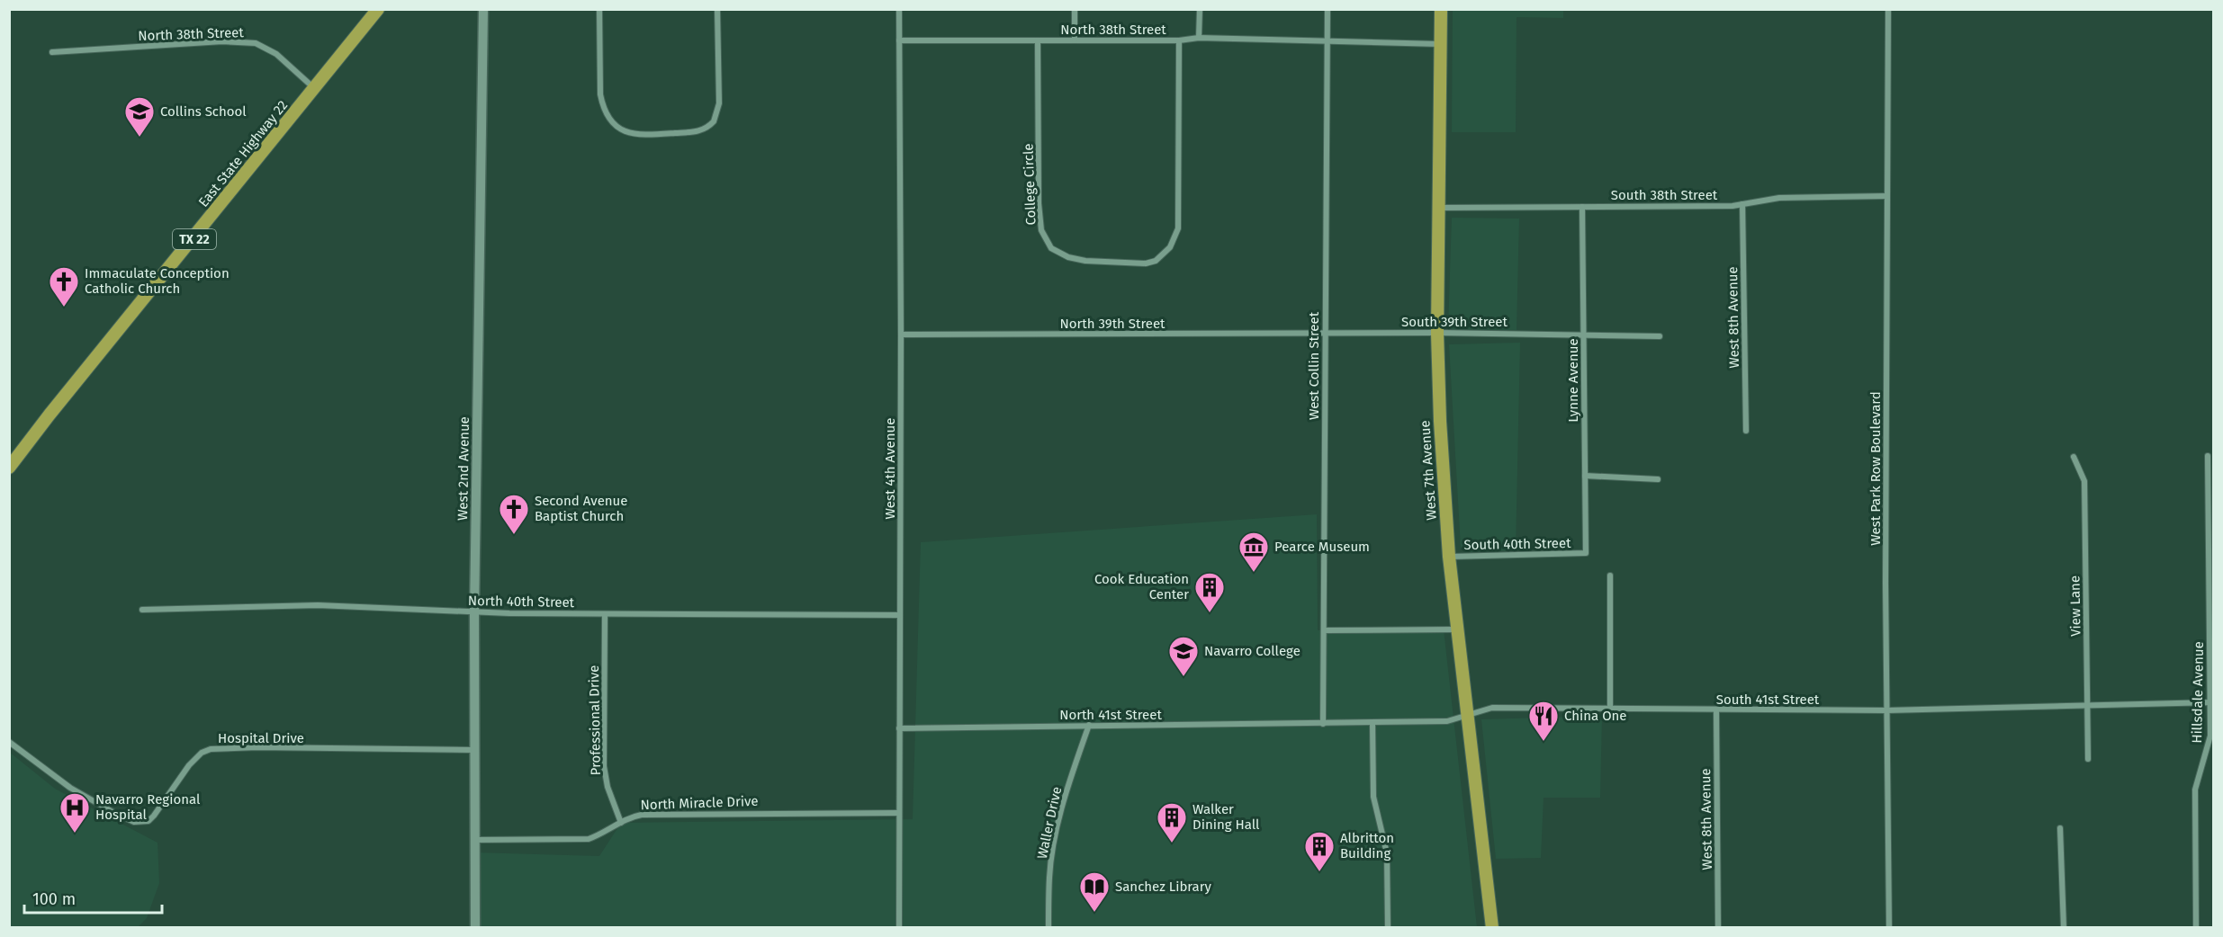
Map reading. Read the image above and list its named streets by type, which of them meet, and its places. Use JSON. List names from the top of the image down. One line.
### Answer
{"streets":{"main road":["East State Highway 22","TX 22","West 7th Avenue"],"street":["North 38th Street","College Circle","South 38th Street","West 8th Avenue","South 39th Street","North 39th Street","West Collin Street","Lynne Avenue","West 2nd Avenue","West 4th Avenue","West Park Row Boulevard","South 40th Street","North 40th Street","View Lane","Hillsdale Avenue","South 41st Street","North 41st Street","Professional Drive","Hospital Drive","North Miracle Drive","Waller Drive"]},"crossings":[["North 38th Street","East State Highway 22"],["North 38th Street","College Circle"],["North 38th Street","West Collin Street"],["North 38th Street","West 4th Avenue"],["South 38th Street","West 8th Avenue"],["South 38th Street","Lynne Avenue"],["South 38th Street","West Park Row Boulevard"],["South 38th Street","West 7th Avenue"],["West 8th Avenue","South 41st Street"],["South 39th Street","North 39th Street"],["South 39th Street","West Collin Street"],["South 39th Street","Lynne Avenue"],["South 39th Street","West 7th Avenue"],["North 39th Street","West Collin Street"],["North 39th Street","West 4th Avenue"],["West Collin Street","South 41st Street"],["West Collin Street","North 41st Street"],["Lynne Avenue","South 40th Street"],["West 2nd Avenue","North 40th Street"],["West 2nd Avenue","Hospital Drive"],["West 2nd Avenue","North Miracle Drive"],["West 4th Avenue","North 40th Street"],["West 4th Avenue","North 41st Street"],["West 4th Avenue","North Miracle Drive"],["West Park Row Boulevard","South 41st Street"],["West 7th Avenue","South 40th Street"],["West 7th Avenue","South 41st Street"],["North 40th Street","Professional Drive"],["View Lane","South 41st Street"],["Hillsdale Avenue","South 41st Street"],["South 41st Street","North 41st Street"],["North 41st Street","Waller Drive"],["Professional Drive","North Miracle Drive"]],"places":{"school or university":["Collins School","Navarro College"],"church":["Immaculate Conception Catholic Church","Second Avenue Baptist Church"],"museum":["Pearce Museum"],"building":["Cook Education Center","Walker Dining Hall","Albritton Building"],"restaurant":["China One"],"hospital":["Navarro Regional Hospital"],"library":["Sanchez Library"]},"scale_bar":"100 m"}
